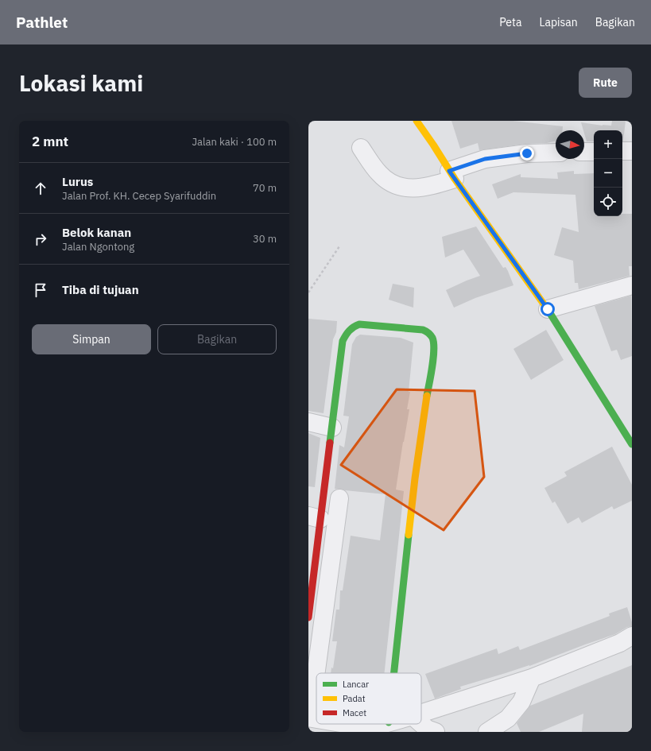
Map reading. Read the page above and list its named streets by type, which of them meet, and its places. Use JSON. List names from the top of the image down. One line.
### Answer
{"legend":["Lancar","Padat","Macet"],"north":"right","page":{"header":"Pathlet","nav":["Peta","Lapisan","Bagikan"],"buttons":["Rute",["Simpan","Bagikan"]],"title":"Lokasi kami","heading":["2 mnt","Jalan kaki · 100 m"],"map_buttons":["+","−"],"list":[["Lurus","Jalan Prof. KH. Cecep Syarifuddin","70 m"],["Belok kanan","Jalan Ngontong","30 m"],"Tiba di tujuan"]}}
